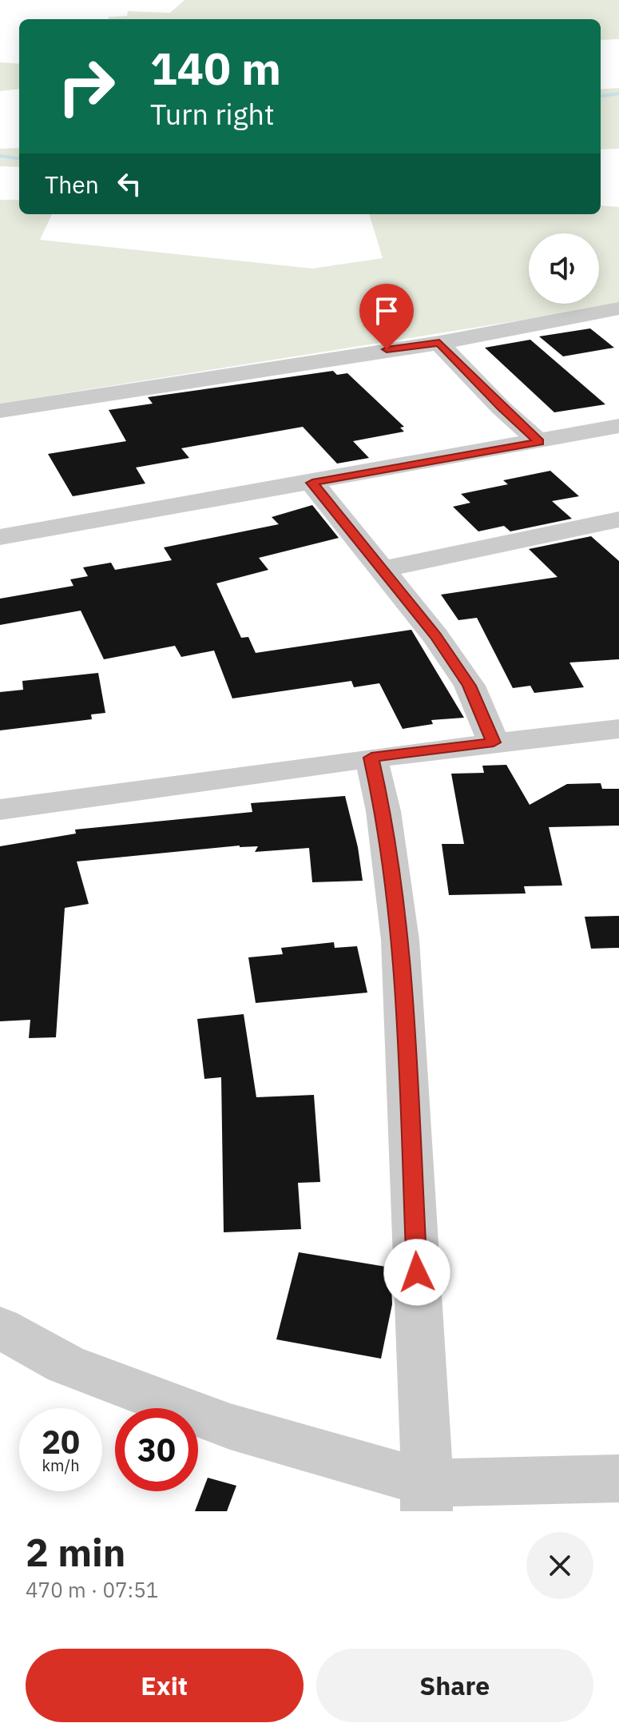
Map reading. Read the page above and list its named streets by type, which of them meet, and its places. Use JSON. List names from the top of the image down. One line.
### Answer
{"page":{"turn":["140 m","Turn right"],"then":"Then","speed":"20 km/h","limit":"30","heading":["2 min","470 m · 07:51"],"buttons":["Exit","Share"]}}
